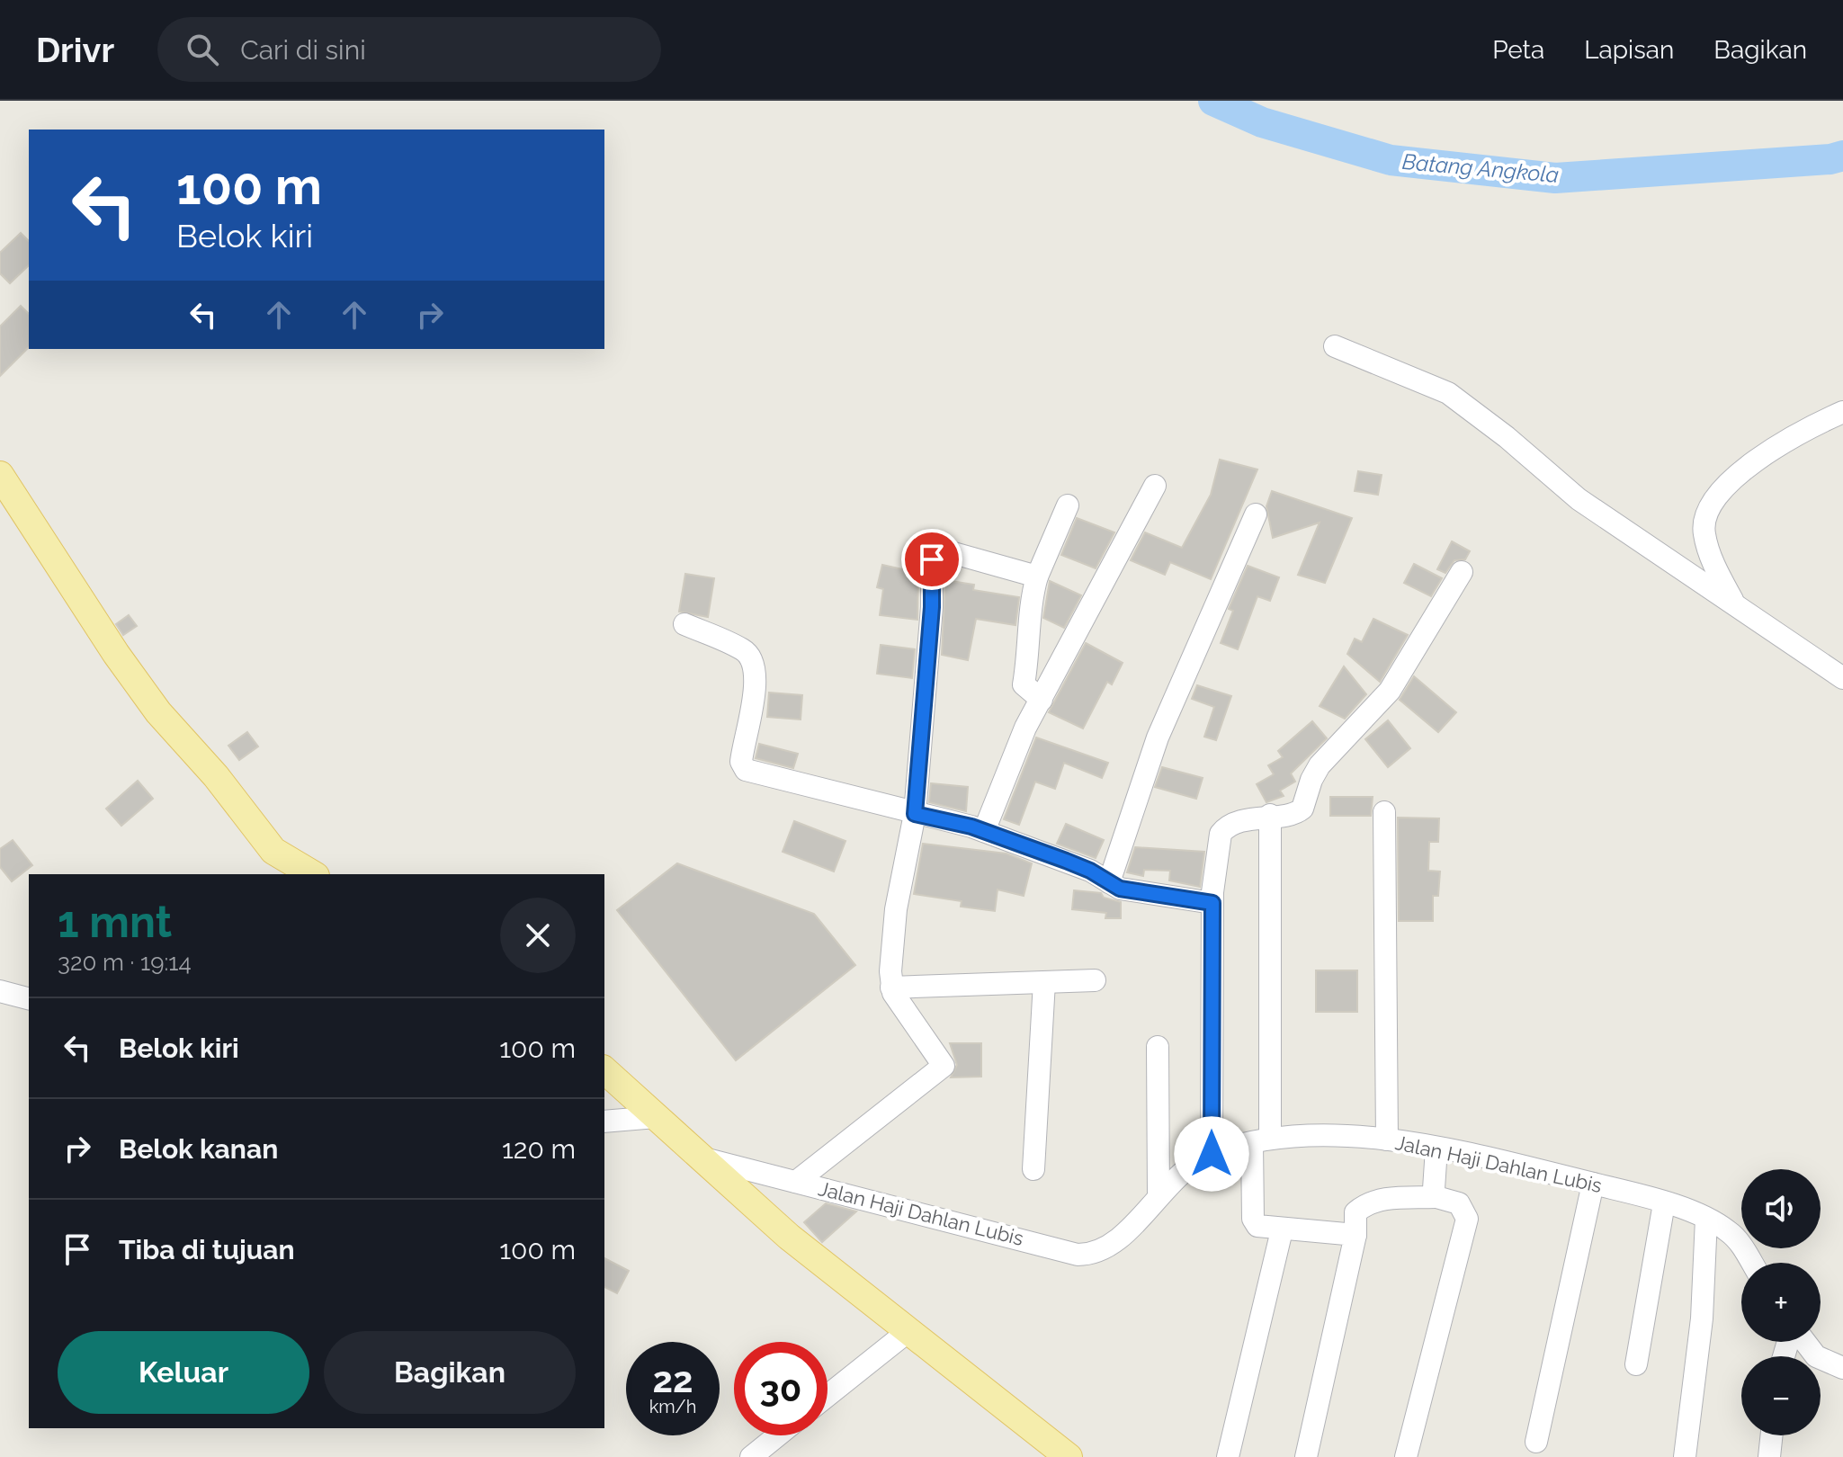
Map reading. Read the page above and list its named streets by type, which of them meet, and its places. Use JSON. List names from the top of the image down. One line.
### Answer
{"streets":{"street":["Jalan Haji Dahlan Lubis"]},"water":["Batang Angkola"],"page":{"header":"Drivr","search":"Cari di sini","nav":["Peta","Lapisan","Bagikan"],"turn":["100 m","Belok kiri"],"heading":["1 mnt","320 m · 19:14"],"list":[{"name":"Belok kiri","value":"100 m"},{"name":"Belok kanan","value":"120 m"},{"name":"Tiba di tujuan","value":"100 m"}],"map_buttons":["+","−"],"buttons":["Keluar","Bagikan"],"speed":"22 km/h","limit":"30"}}
